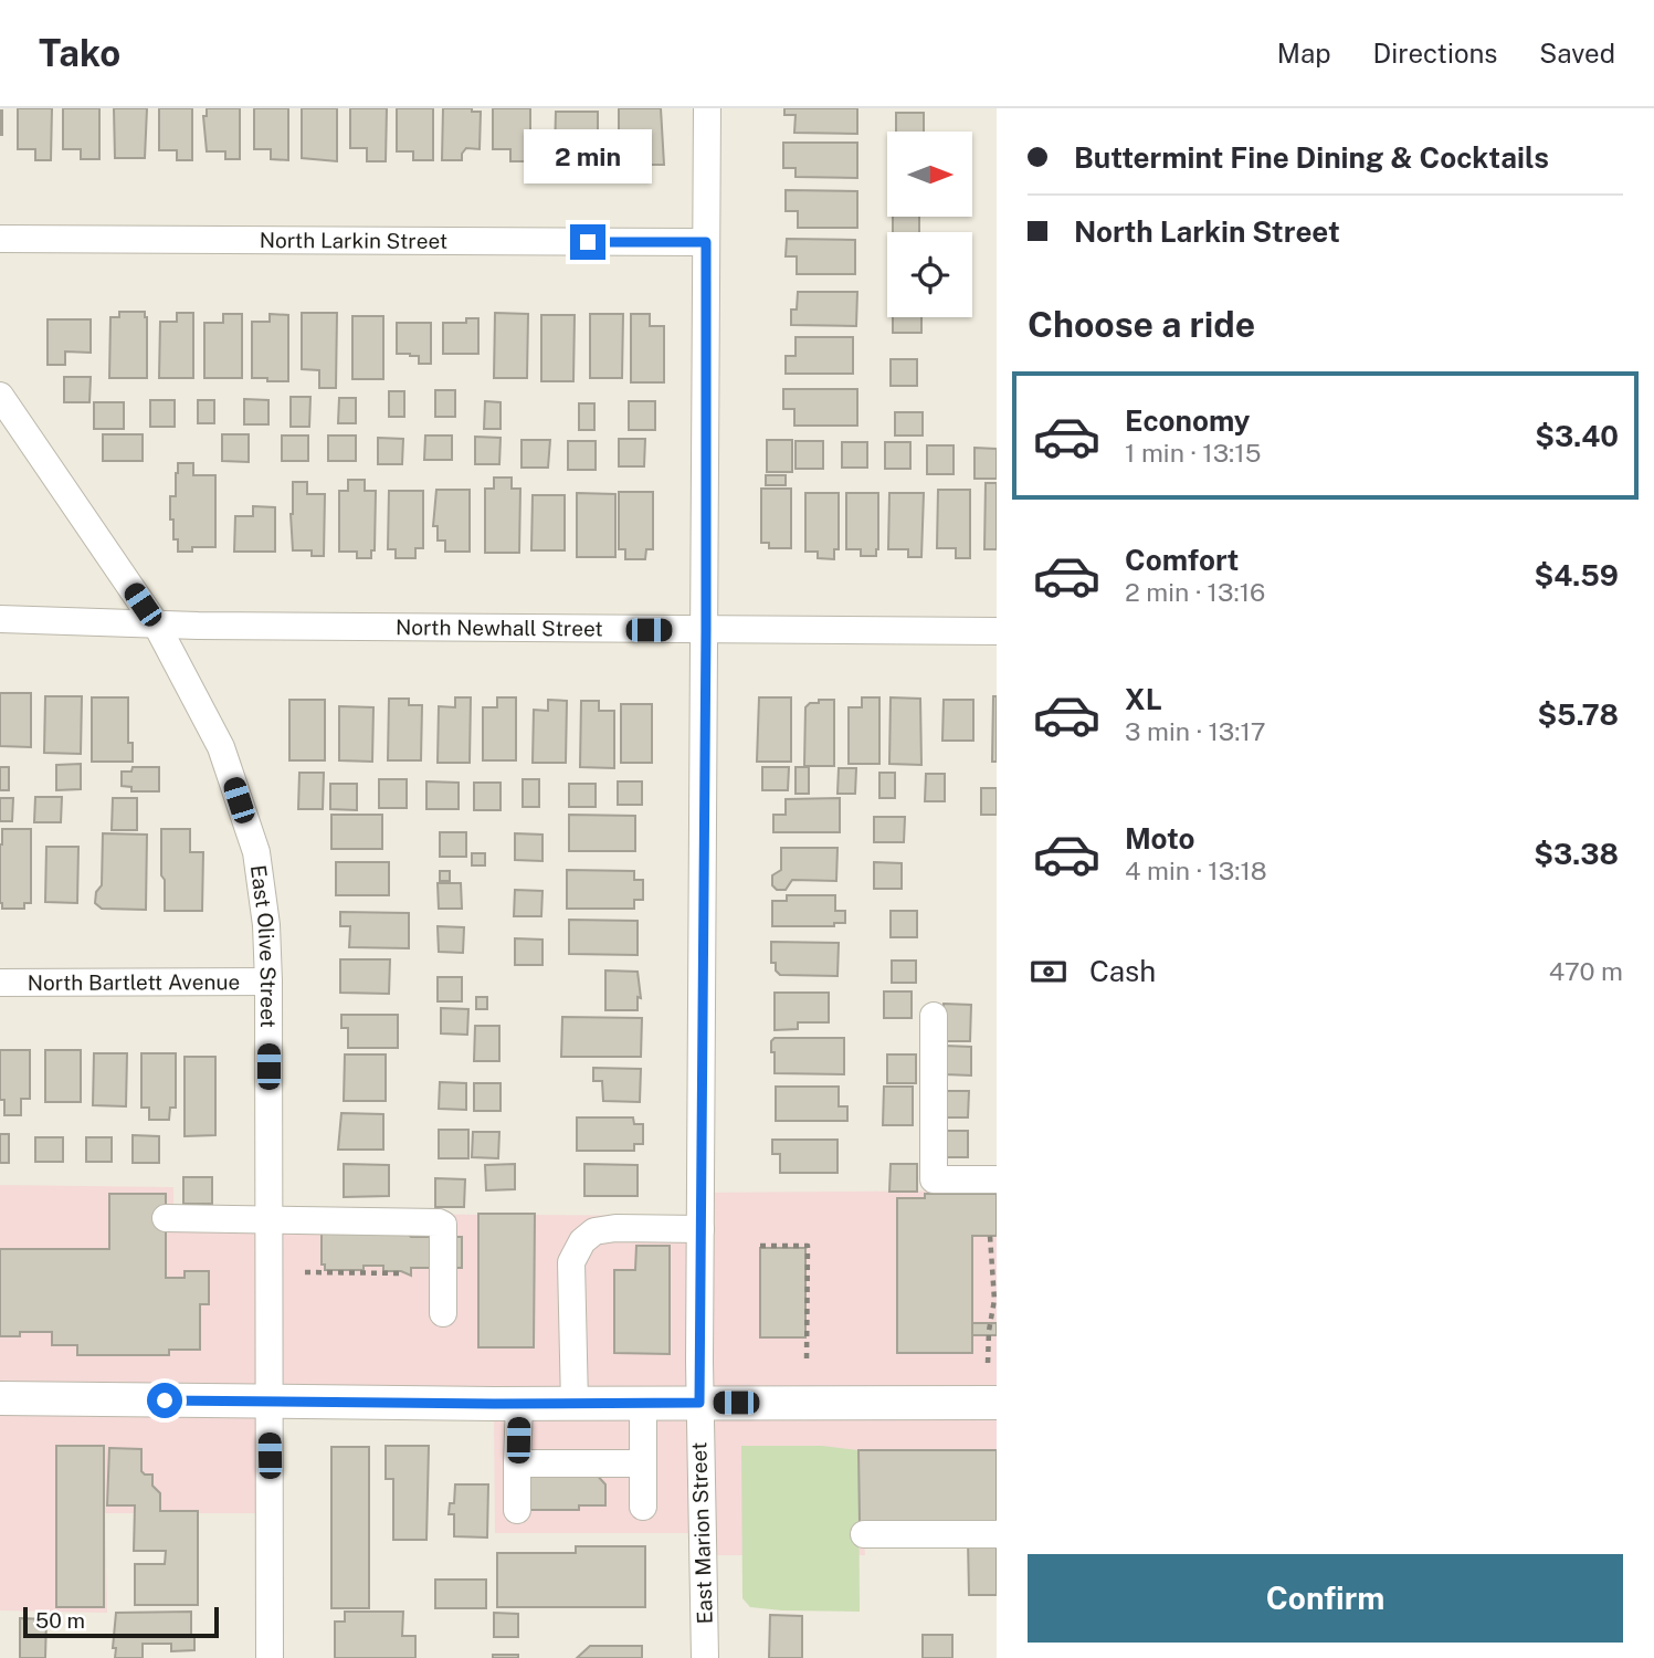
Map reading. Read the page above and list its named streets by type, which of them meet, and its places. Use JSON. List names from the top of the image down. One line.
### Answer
{"streets":{"street":["North Larkin Street","North Newhall Street","East Olive Street","North Bartlett Avenue","East Marion Street"]},"crossings":[["North Larkin Street","East Marion Street"],["North Newhall Street","East Olive Street"],["North Newhall Street","East Marion Street"],["East Olive Street","North Bartlett Avenue"]],"scale_bar":"50 m","north":"right","page":{"header":"Tako","nav":["Map","Directions","Saved"],"banner":["Buttermint Fine Dining & Cocktails","North Larkin Street"],"bubble":"2 min","heading":"Choose a ride","list":[{"name":"Economy","note":"1 min · 13:15","value":"$3.40"},{"name":"Comfort","note":"2 min · 13:16","value":"$4.59"},{"name":"XL","note":"3 min · 13:17","value":"$5.78"},{"name":"Moto","note":"4 min · 13:18","value":"$3.38"}],"pay":["Cash","470 m"],"buttons":"Confirm","scale":"50 m"}}
